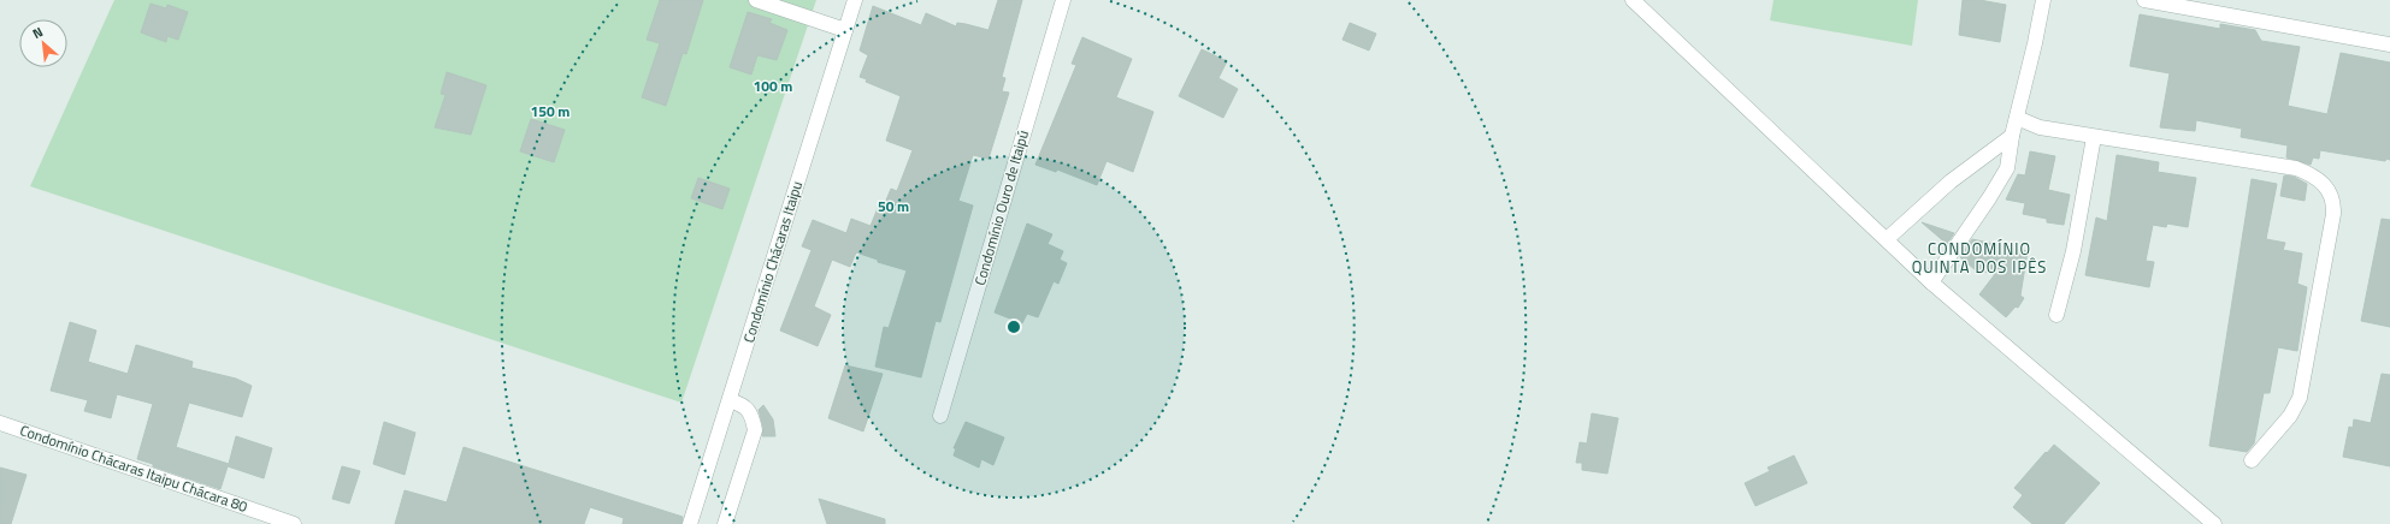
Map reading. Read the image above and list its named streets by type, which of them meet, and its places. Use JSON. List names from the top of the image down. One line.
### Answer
{"streets":{"street":["Condomínio Ouro de Itaipú","Condomínio Chácaras Itaipu","Condomínio Chácaras Itaipu Chácara 80"]},"districts":["CONDOMÍNIO QUINTA DOS IPÊS"],"north":"top left","rings":["100 m","150 m","50 m"]}
